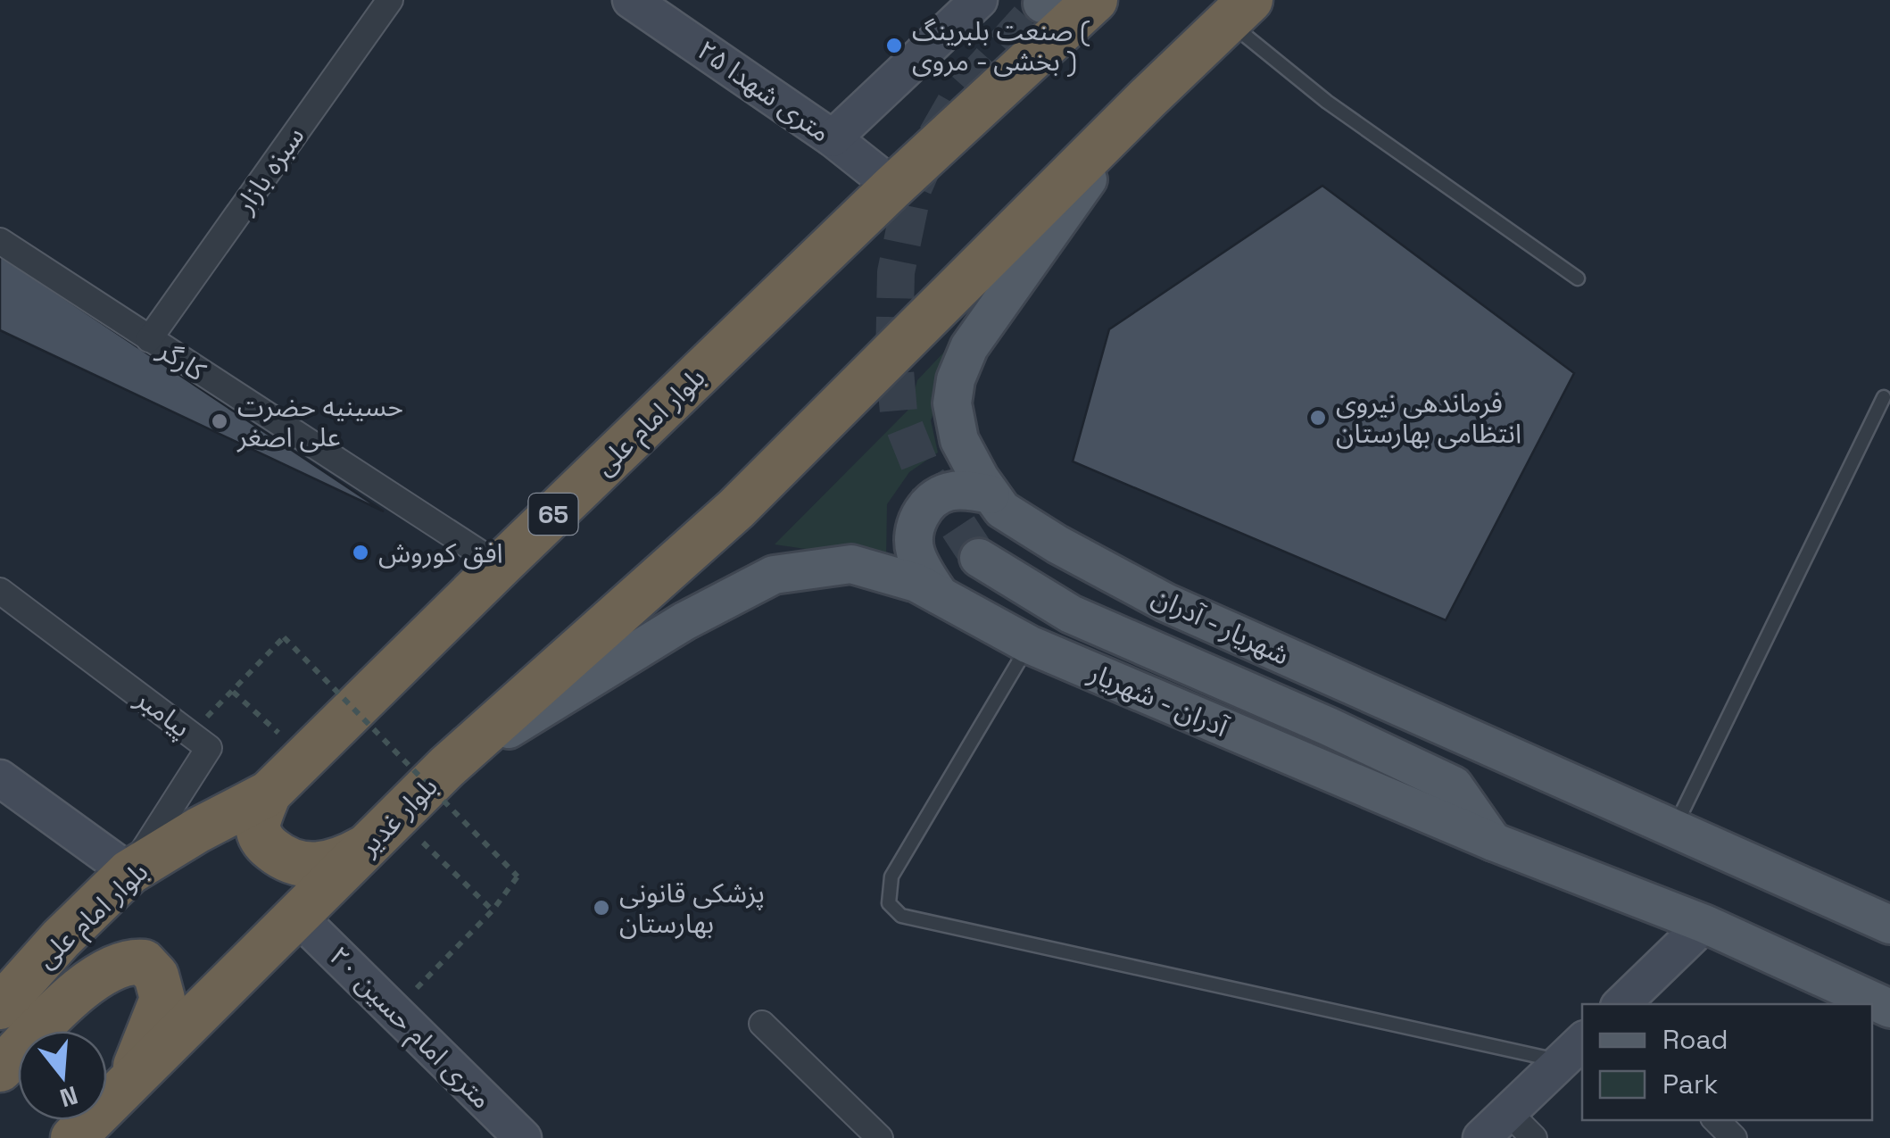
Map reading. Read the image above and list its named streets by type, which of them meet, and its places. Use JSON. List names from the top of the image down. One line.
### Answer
{"streets":{"highway":["بلوار امام علی","65","بلوار غدیر"],"main road":["شهریار - آدران","آدران - شهریار"],"street":["۲۵ متری شهدا","سبزه بازار","کارگر","پیامبر","۲۰ متری امام حسین"]},"crossings":[["۲۵ متری شهدا","بلوار امام علی"],["سبزه بازار","کارگر"],["کارگر","بلوار امام علی"],["بلوار امام علی","پیامبر"],["شهریار - آدران","بلوار غدیر"],["آدران - شهریار","بلوار غدیر"],["بلوار غدیر","۲۰ متری امام حسین"]],"places":["صنعت بلبرینگ ( بخشی - مروی )","فرماندهی نیروی انتظامی بهارستان","حسینیه حضرت علی اصغر","افق کوروش","پزشکی قانونی بهارستان"],"legend":["Road","Park"],"north":"bottom"}
